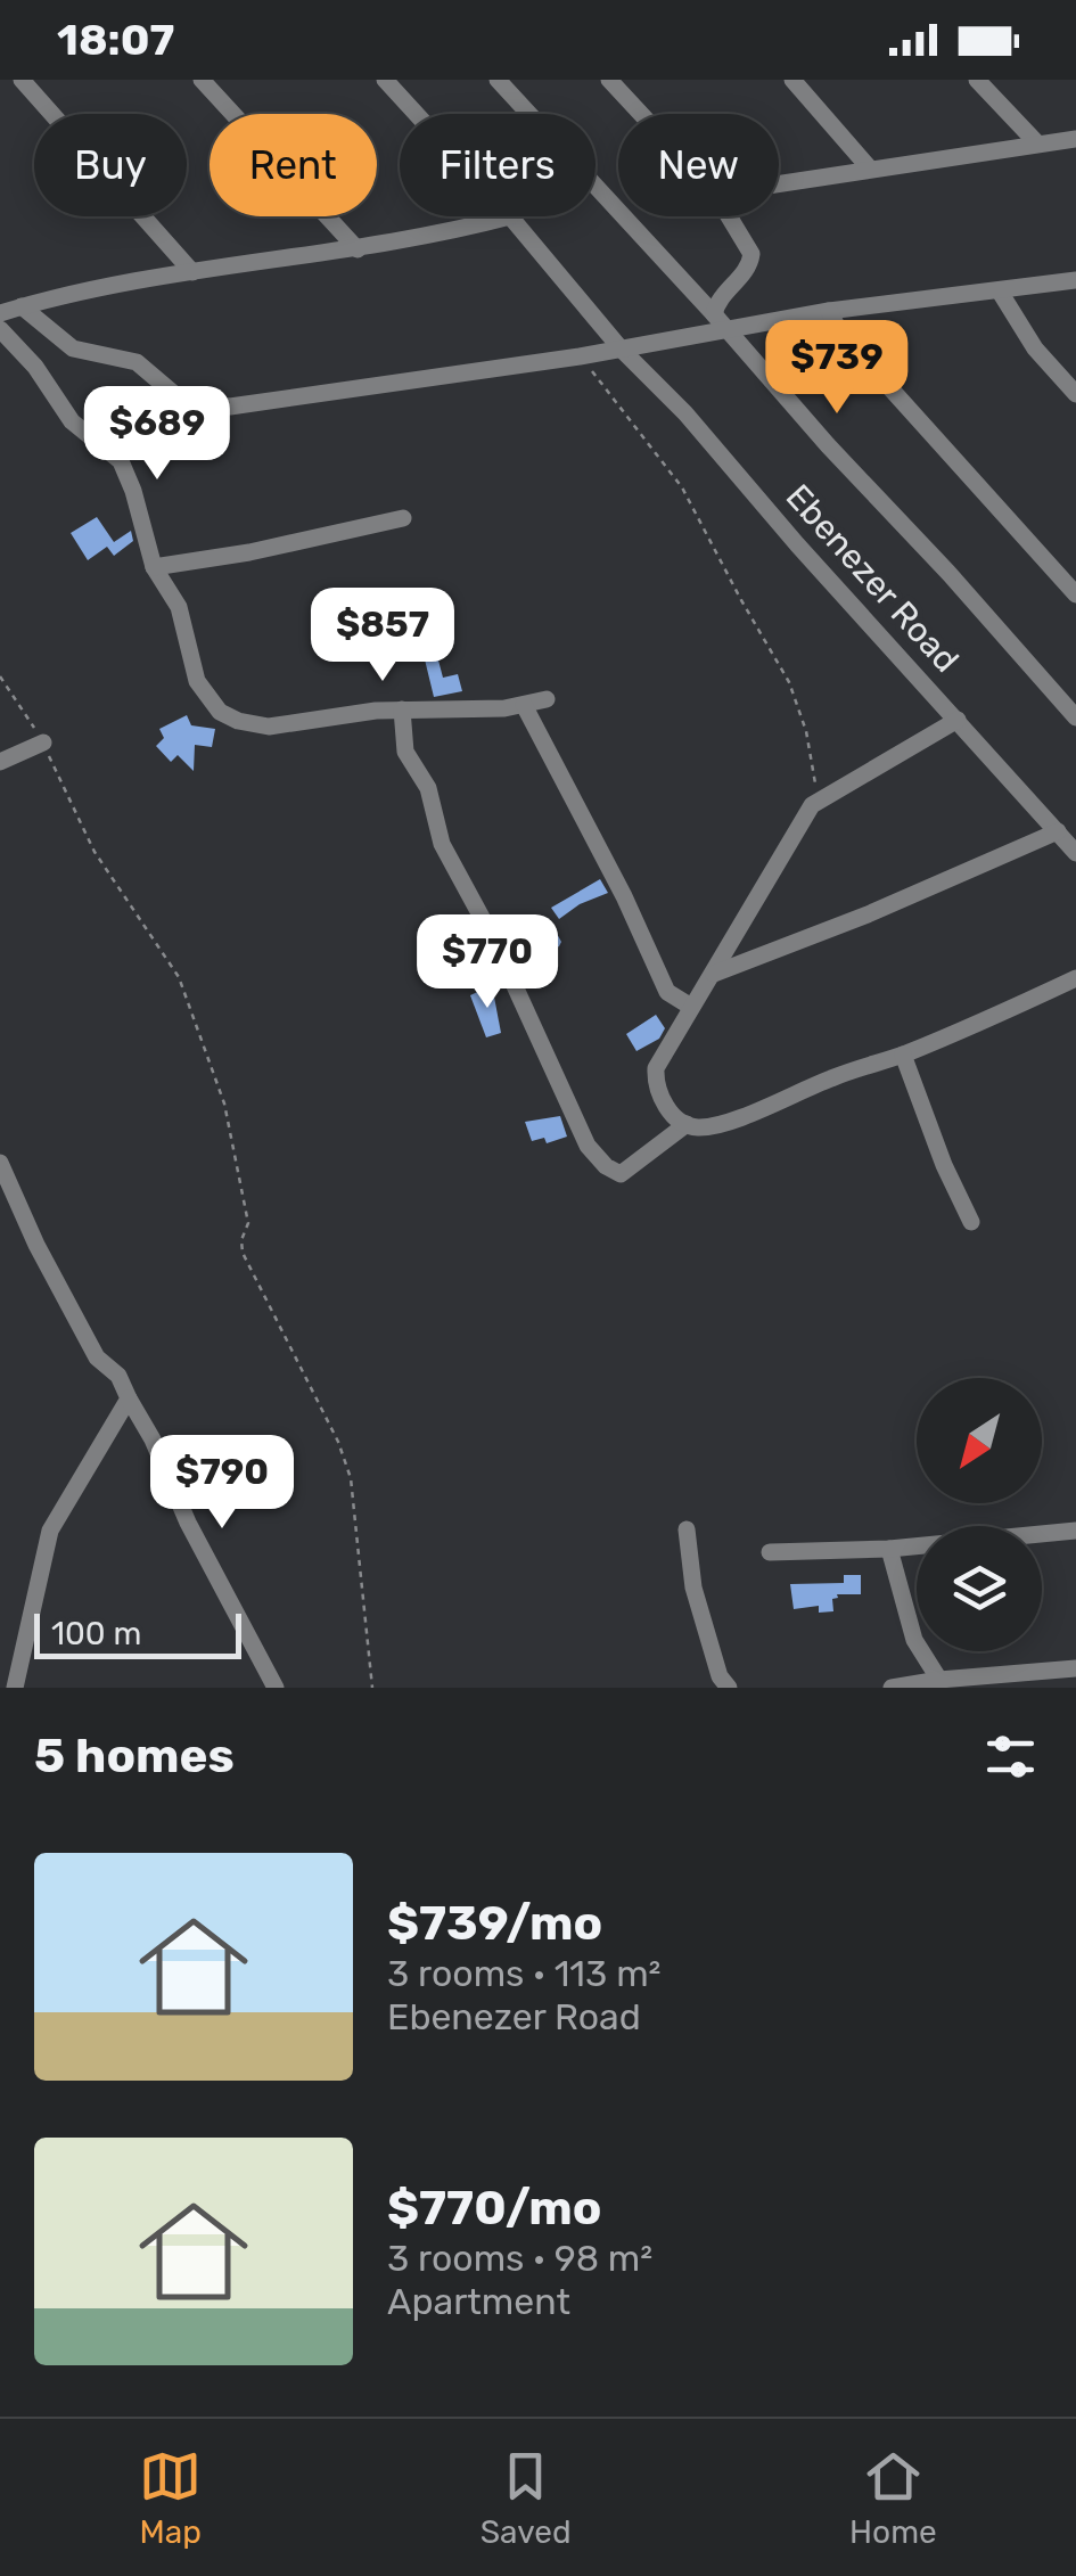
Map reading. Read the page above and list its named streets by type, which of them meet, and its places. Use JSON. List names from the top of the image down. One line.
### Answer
{"streets":{"street":["Ebenezer Road"]},"scale_bar":"100 m","north":"bottom left","page":{"status":"18:07","chip":["Buy","Rent","Filters","New"],"price":["$739","$689","$857","$770","$790"],"scale":"100 m","heading":"5 homes","list":[{"name":"$739/mo","note":"3 rooms · 113 m² · Ebenezer Road"},{"name":"$770/mo","note":"3 rooms · 98 m² · Apartment"}],"tabs":["Map","Saved","Home"]}}
